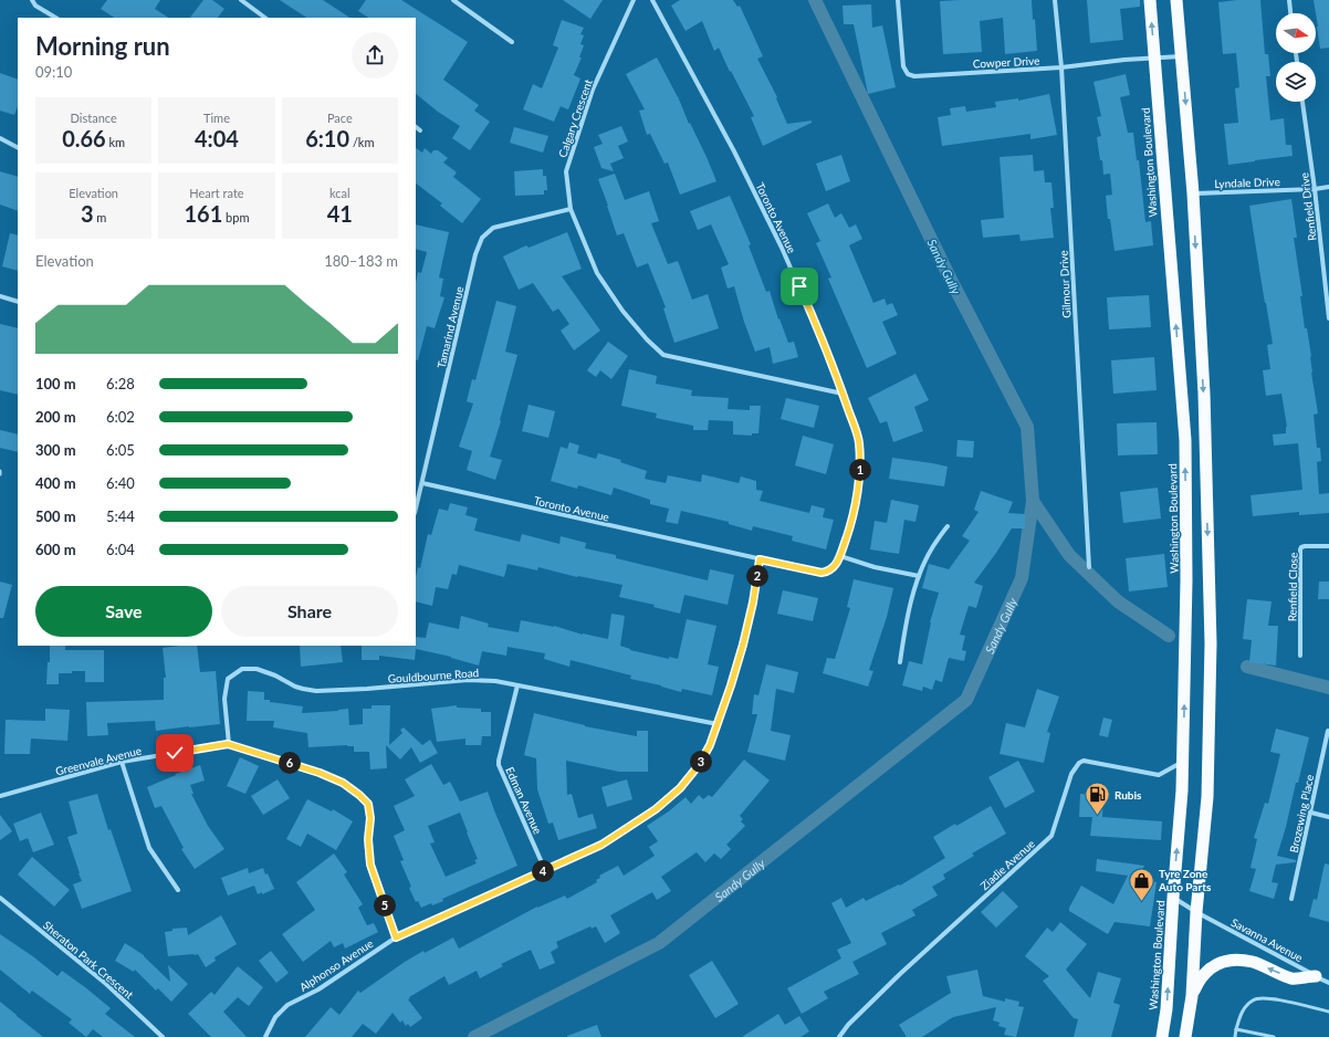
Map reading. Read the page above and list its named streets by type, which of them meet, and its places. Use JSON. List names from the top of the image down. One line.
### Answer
{"streets":{"highway":["Washington Boulevard"],"street":["Cowper Drive","Calgary Crescent","Lyndale Drive","Renfield Drive","Toronto Avenue","Gilmour Drive","Tamarind Avenue","Renfield Close","Gouldbourne Road","Greenvale Avenue","Edman Avenue","Brozewing Place","Ziadie Avenue","Savanna Avenue","Sheraton Park Crescent","Alphonso Avenue"]},"crossings":[["Cowper Drive","Washington Boulevard"],["Cowper Drive","Gilmour Drive"],["Calgary Crescent","Toronto Avenue"],["Calgary Crescent","Tamarind Avenue"],["Washington Boulevard","Ziadie Avenue"],["Washington Boulevard","Savanna Avenue"],["Lyndale Drive","Renfield Drive"],["Toronto Avenue","Tamarind Avenue"],["Toronto Avenue","Alphonso Avenue"],["Gouldbourne Road","Greenvale Avenue"],["Gouldbourne Road","Edman Avenue"],["Gouldbourne Road","Alphonso Avenue"],["Greenvale Avenue","Alphonso Avenue"],["Edman Avenue","Alphonso Avenue"]],"water":["Sandy Gully"],"places":{"fuel station":["Rubis"],"shop":["Tyre Zone Auto Parts"]},"north":"right","page":{"heading":["Morning run","09:10"],"stats":[["Distance","0.66 km"],["Time","4:04"],["Pace","6:10 /km"],["Elevation","3 m"],["Heart rate","161 bpm"],["kcal","41"]],"chart":["Elevation","180–183 m"],"list":[{"name":"100 m","note":"6:28"},{"name":"200 m","note":"6:02"},{"name":"300 m","note":"6:05"},{"name":"400 m","note":"6:40"},{"name":"500 m","note":"5:44"},{"name":"600 m","note":"6:04"}],"pins":["1","2","3","6","4","5"],"buttons":["Save","Share"]}}
